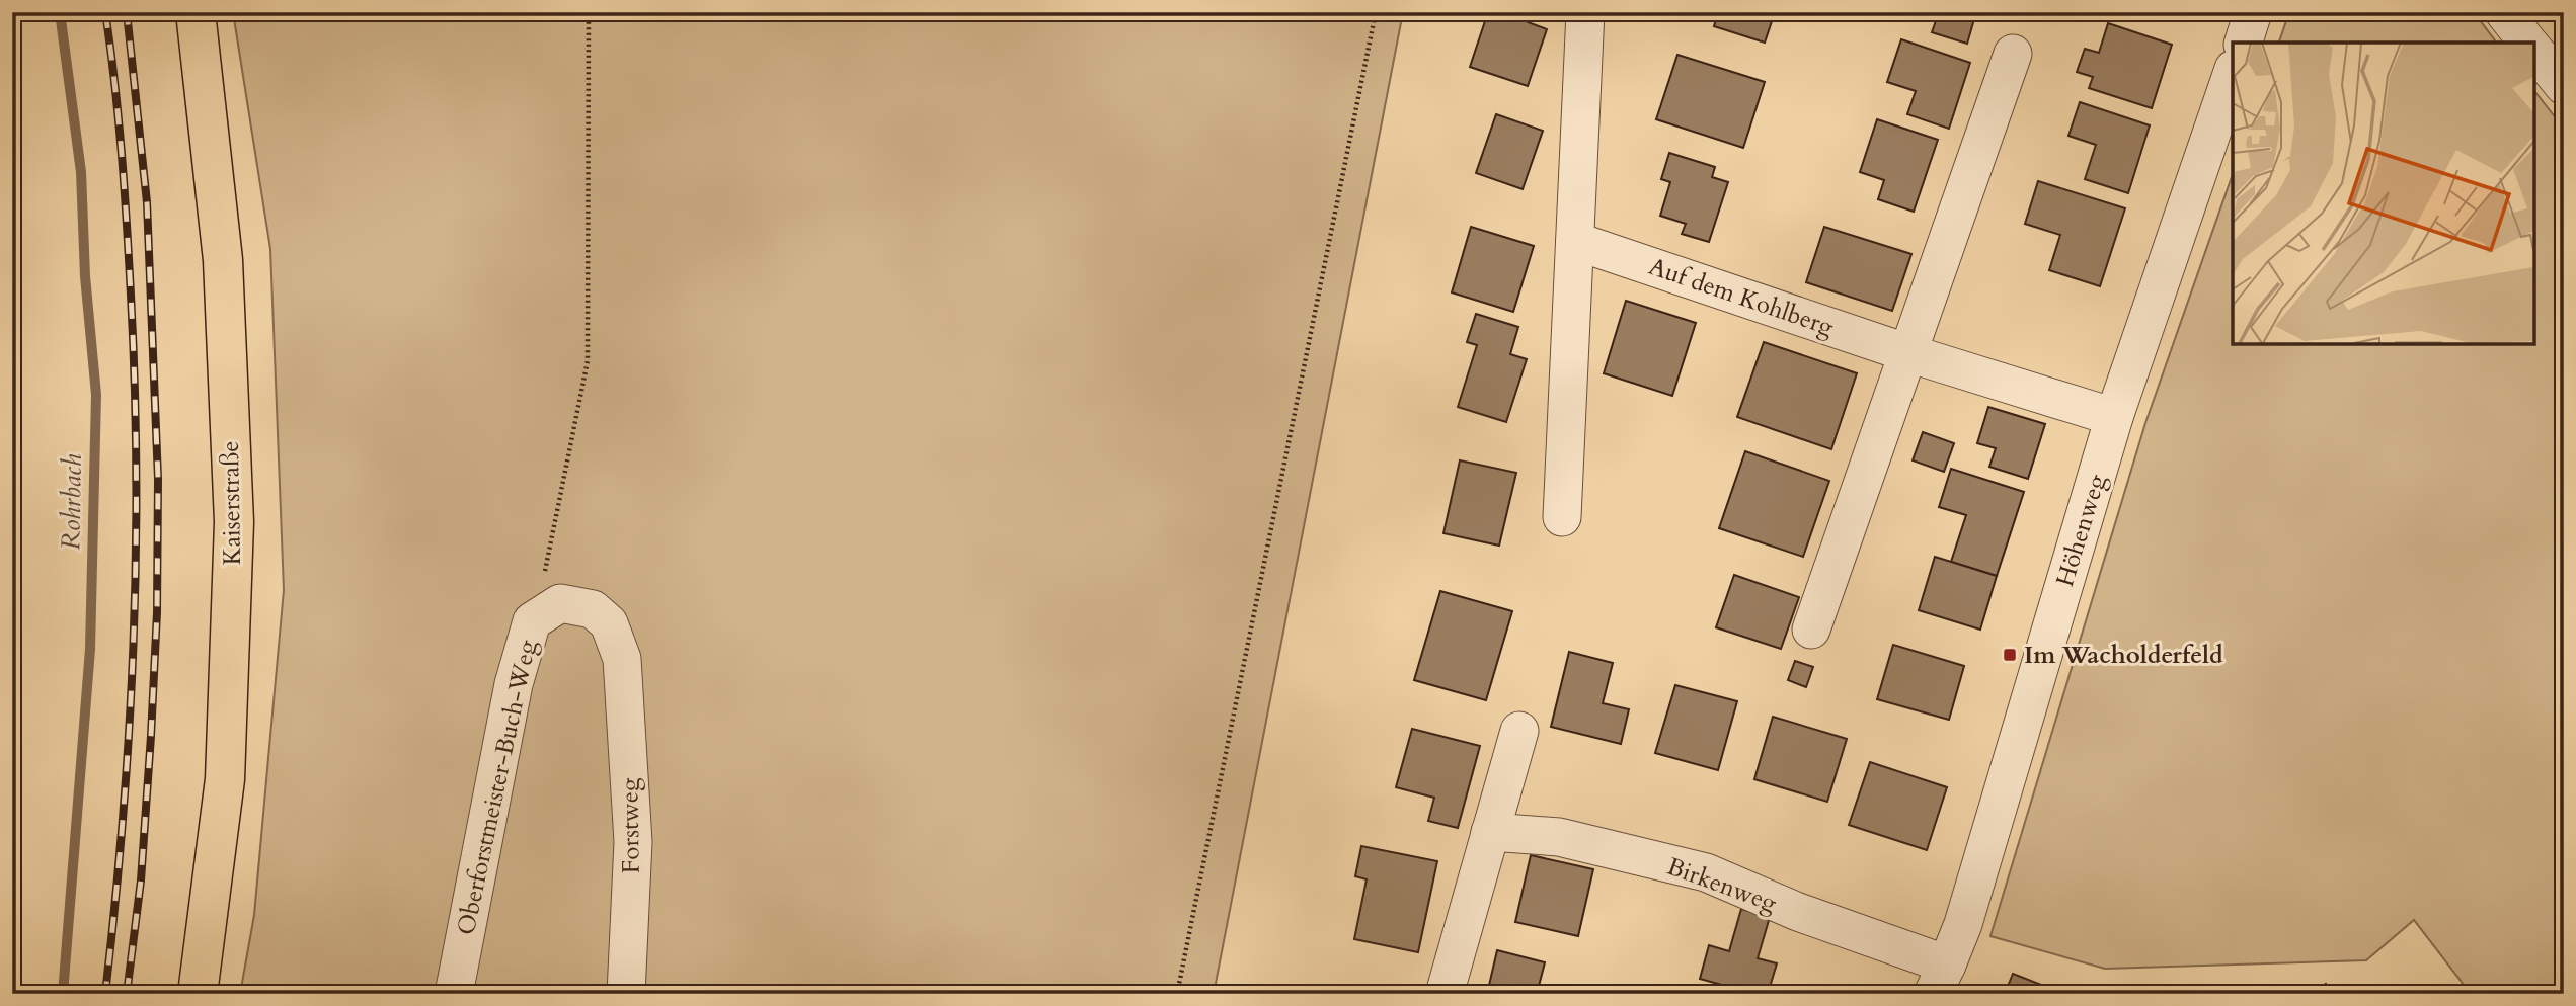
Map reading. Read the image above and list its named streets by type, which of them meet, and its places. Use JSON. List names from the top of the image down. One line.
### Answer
{"streets":{"main road":["Kaiserstraße"],"street":["Auf dem Kohlberg","Höhenweg","Oberforstmeister-Buch-Weg","Forstweg","Birkenweg"]},"crossings":[["Auf dem Kohlberg","Höhenweg"],["Höhenweg","Birkenweg"],["Oberforstmeister-Buch-Weg","Forstweg"]],"water":["Rohrbach"],"places":{"transit":["Im Wacholderfeld"]}}
